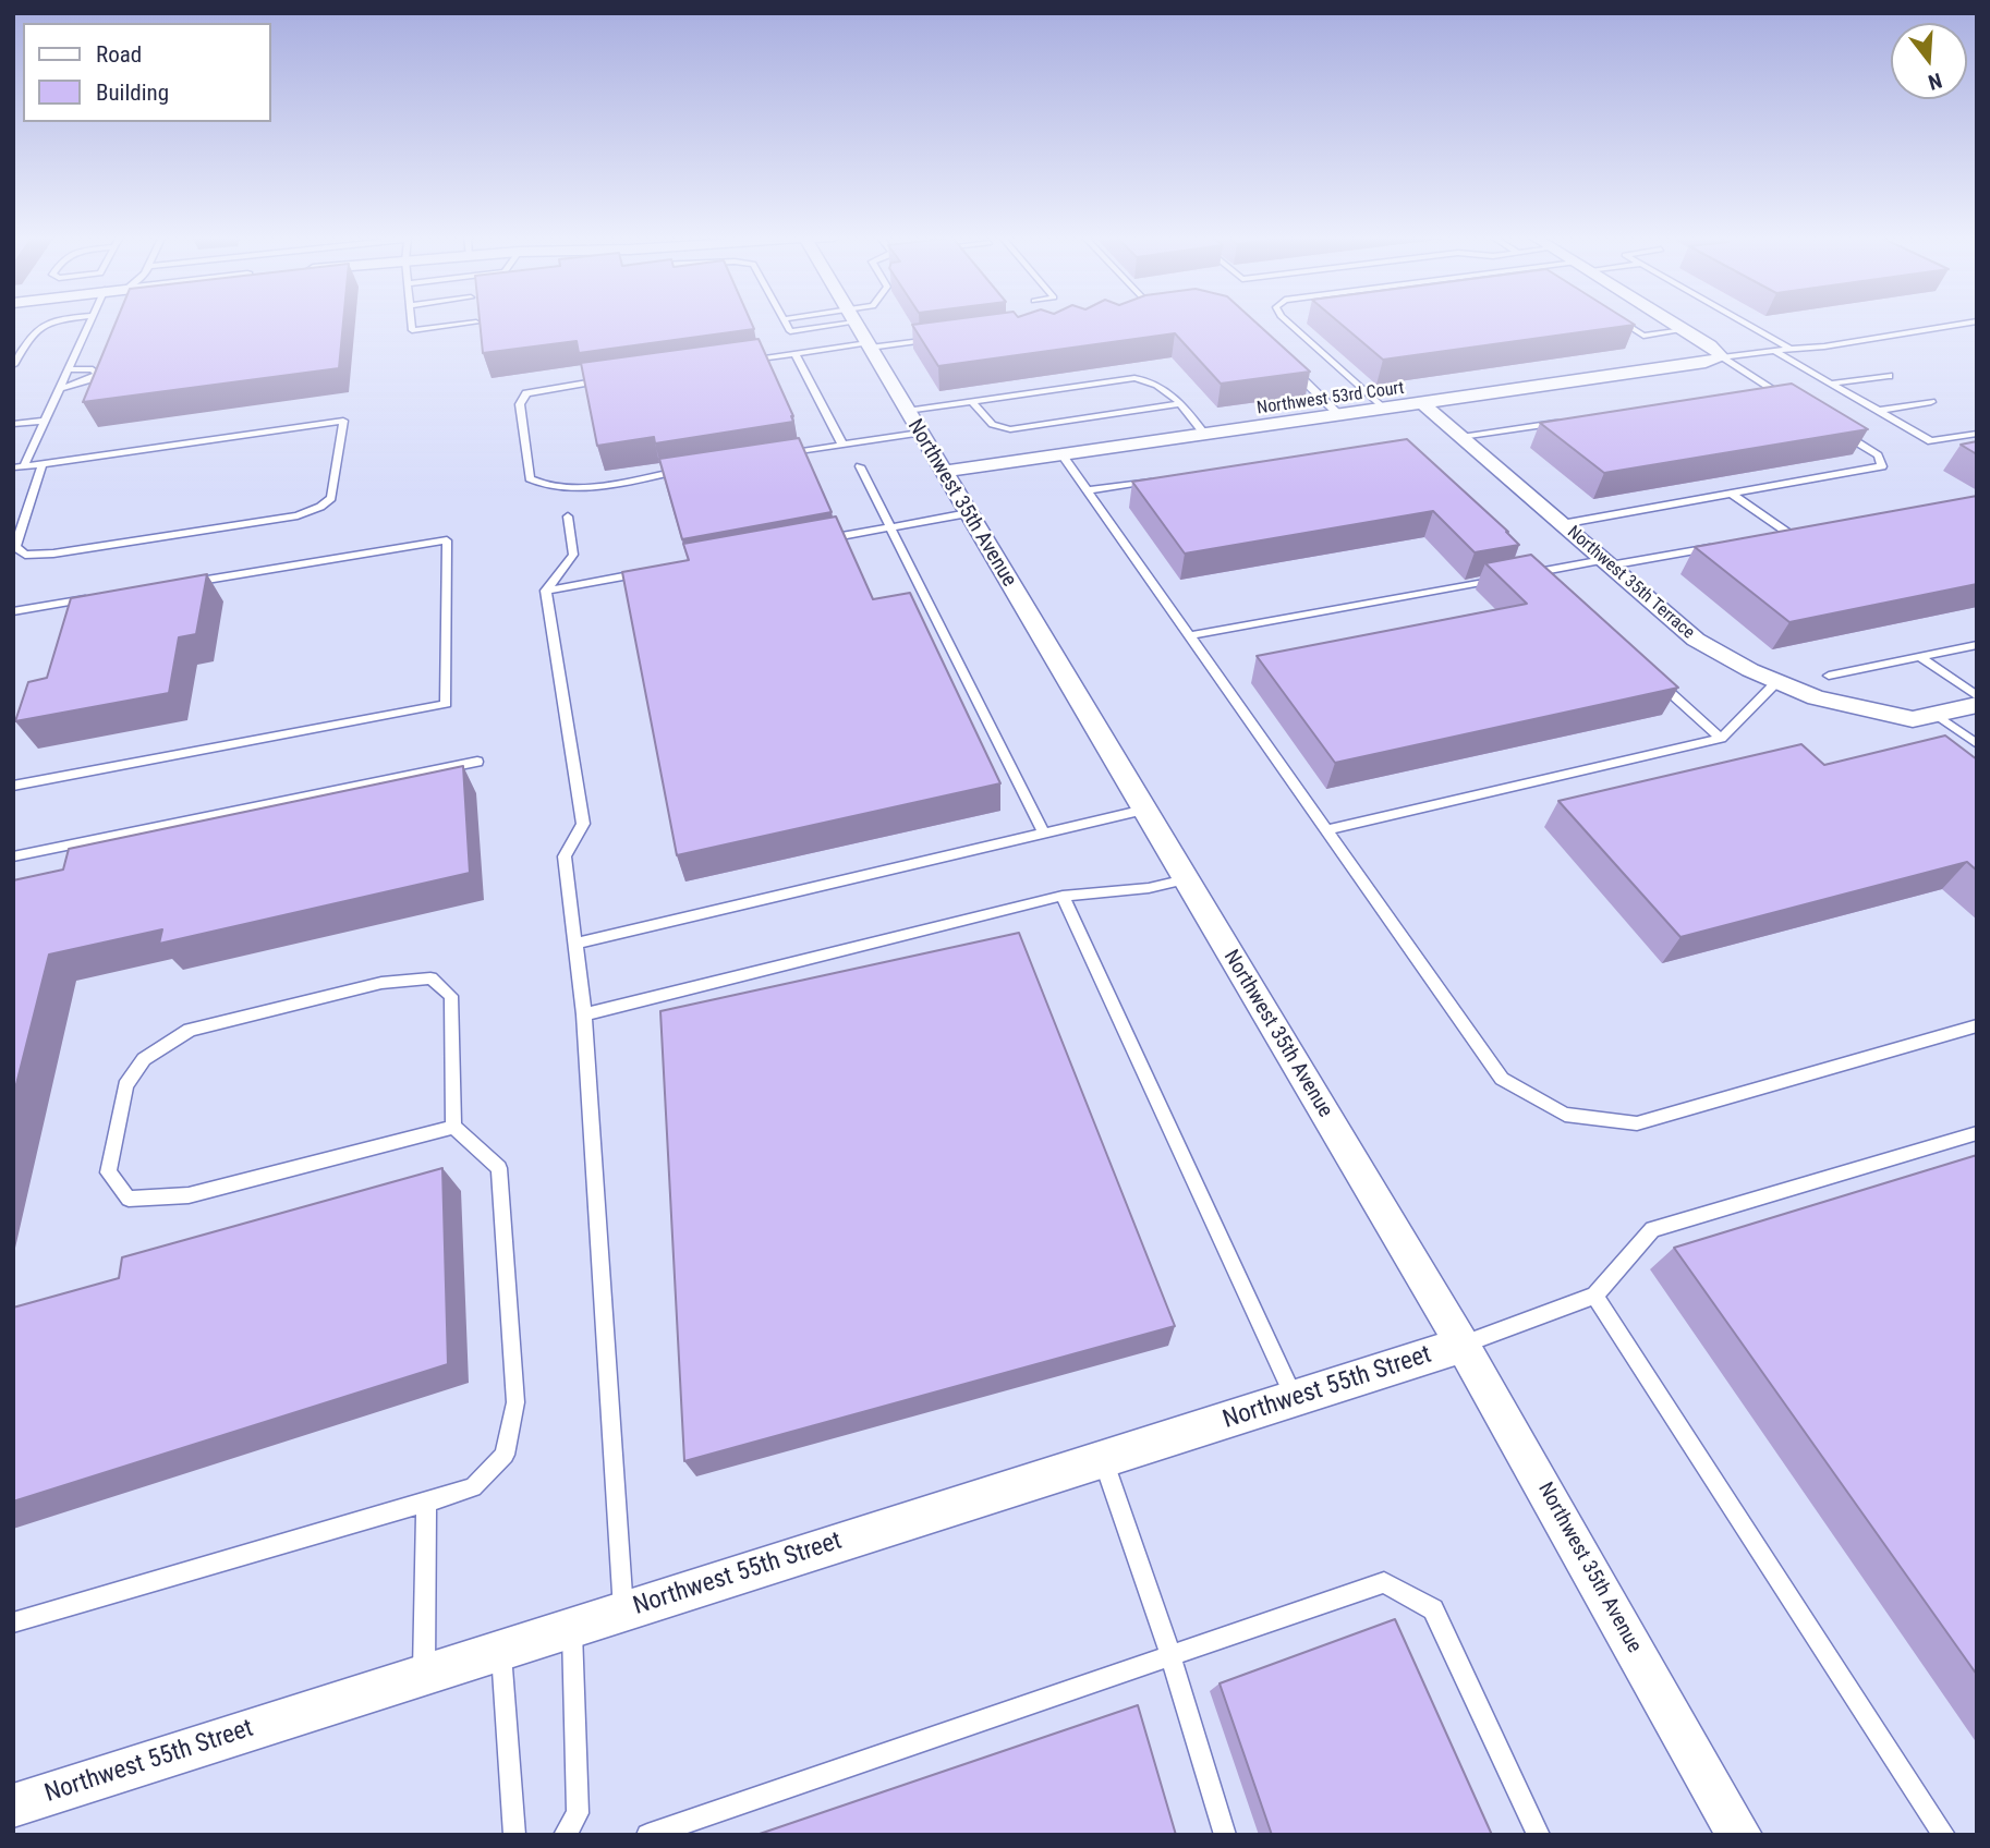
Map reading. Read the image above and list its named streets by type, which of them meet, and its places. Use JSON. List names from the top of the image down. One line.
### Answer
{"streets":{"street":["Northwest 53rd Court","Northwest 35th Avenue","Northwest 35th Terrace","Northwest 55th Street"]},"crossings":[["Northwest 53rd Court","Northwest 35th Avenue"],["Northwest 53rd Court","Northwest 35th Terrace"],["Northwest 35th Avenue","Northwest 55th Street"]],"legend":["Road","Building"],"north":"bottom"}
